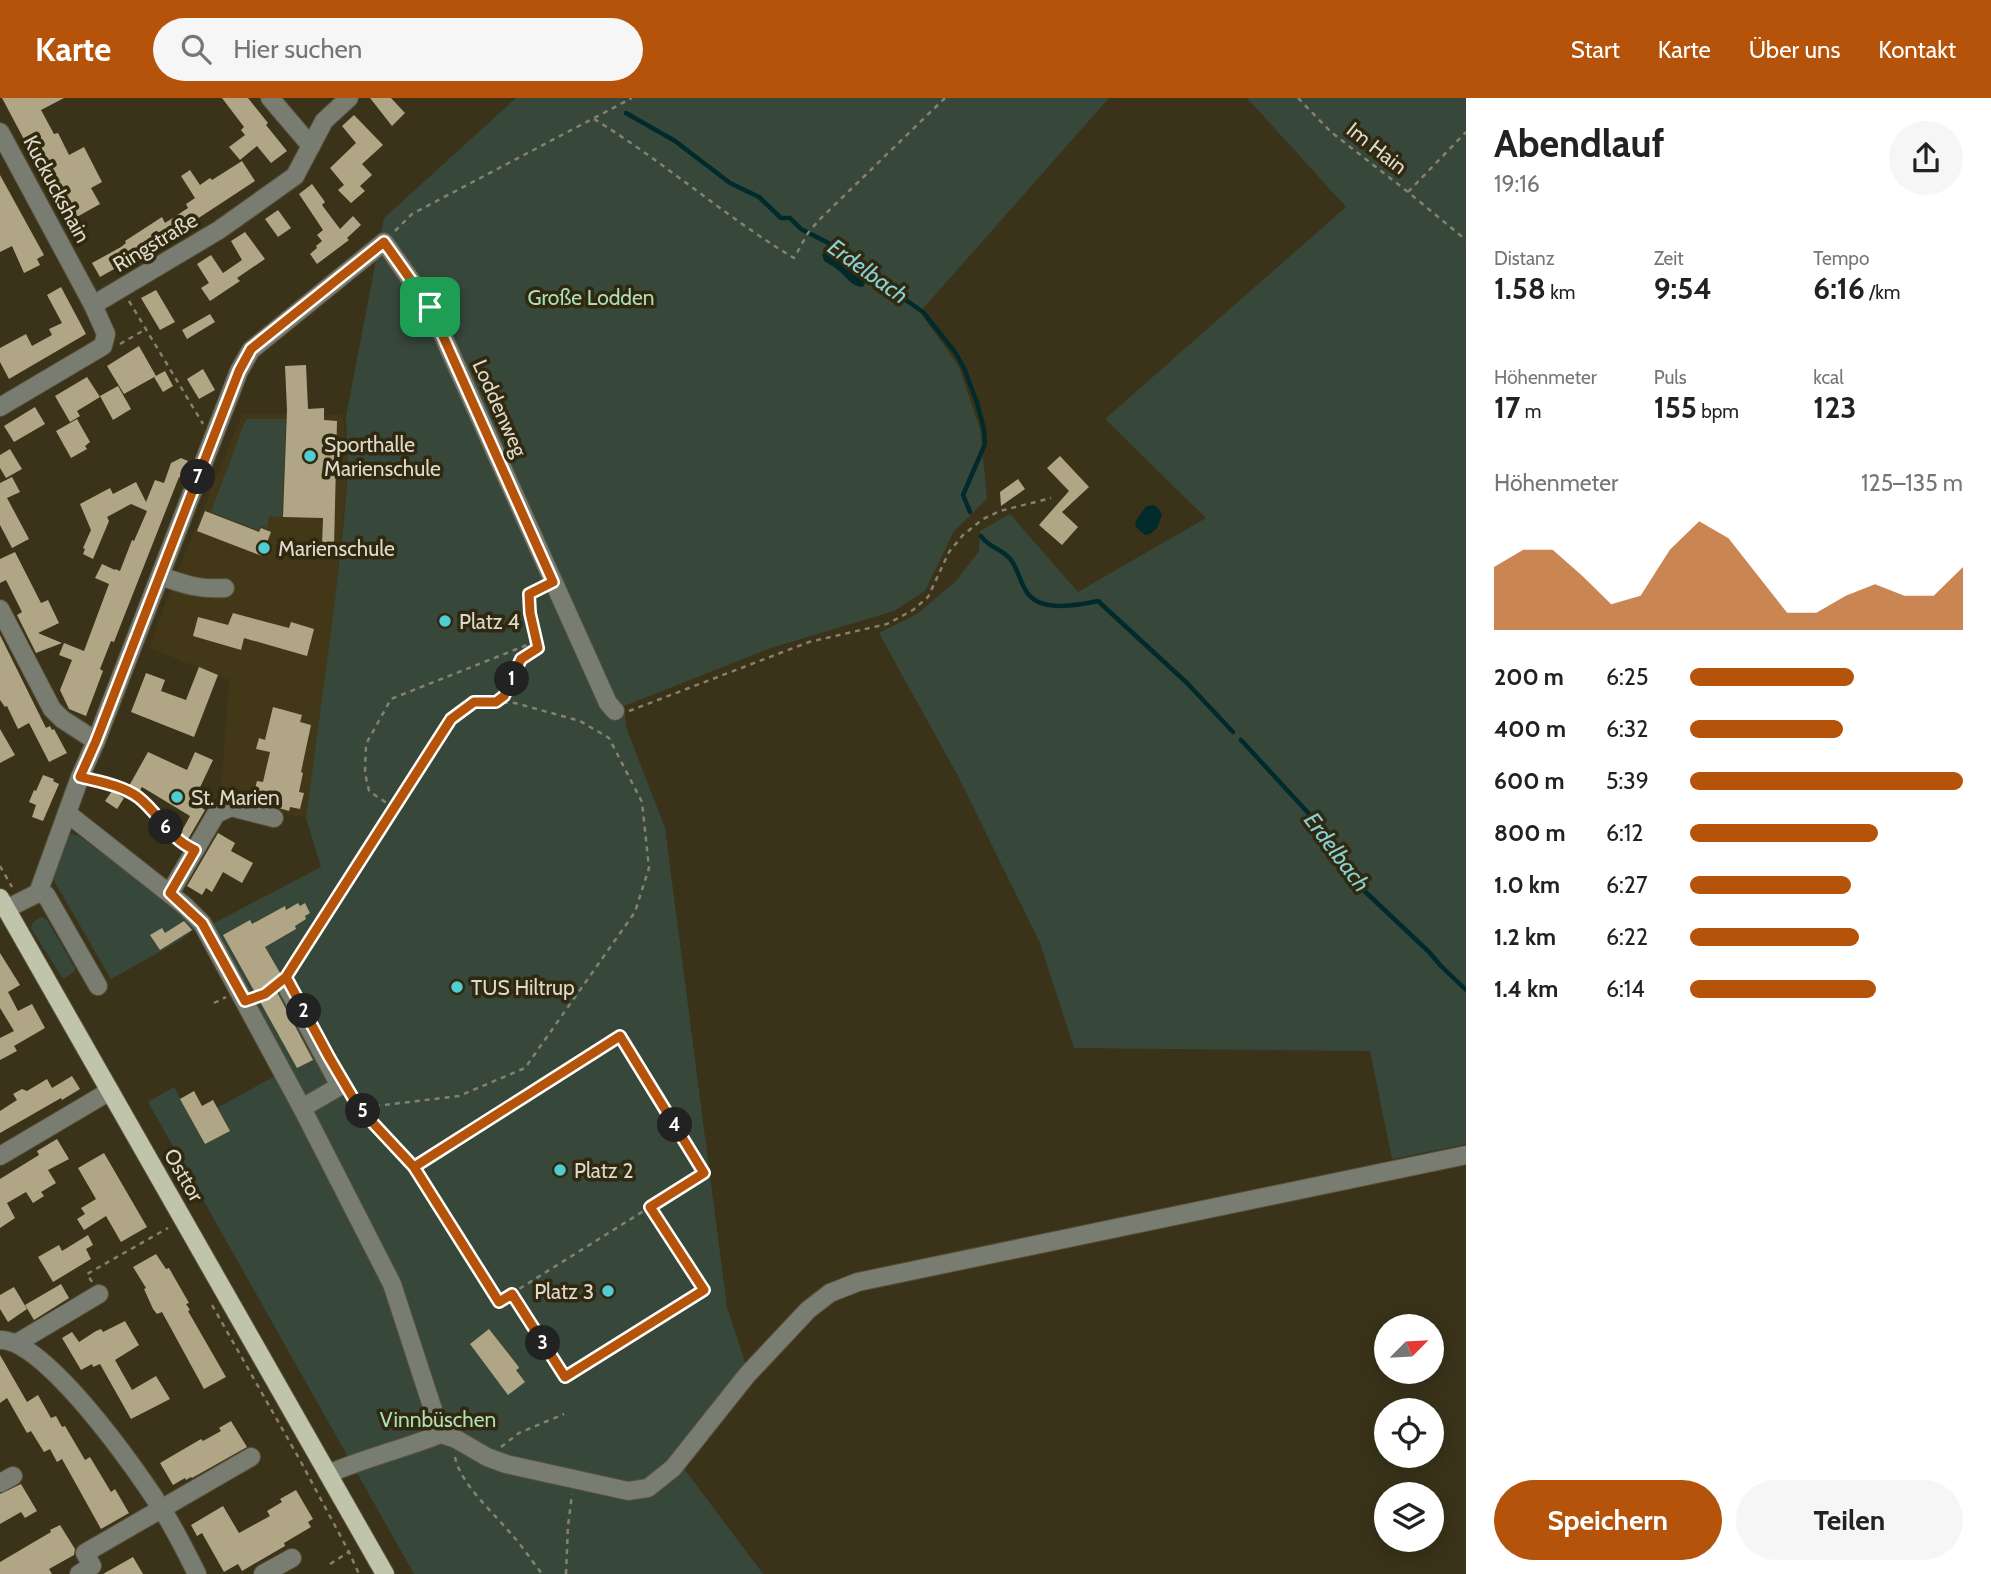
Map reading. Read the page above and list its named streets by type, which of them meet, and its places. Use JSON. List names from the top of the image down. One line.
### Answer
{"streets":{"main road":["Osttor"],"street":["Kuckuckshain","Ringstraße","Loddenweg"],"path":["Im Hain"]},"crossings":[["Kuckuckshain","Ringstraße"]],"water":["Erdelbach"],"parks":["Große Lodden","Vinnbüschen"],"places":["Sporthalle Marienschule","Marienschule","Platz 4","St. Marien","TUS Hiltrup","Platz 2","Platz 3"],"north":"top right","page":{"header":"Karte","search":"Hier suchen","nav":["Start","Karte","Über uns","Kontakt"],"heading":["Abendlauf","19:16"],"stats":[["Distanz","1.58 km"],["Zeit","9:54"],["Tempo","6:16 /km"],["Höhenmeter","17 m"],["Puls","155 bpm"],["kcal","123"]],"chart":["Höhenmeter","125–135 m"],"pins":["7","1","6","2","5","4","3"],"list":[{"name":"200 m","note":"6:25"},{"name":"400 m","note":"6:32"},{"name":"600 m","note":"5:39"},{"name":"800 m","note":"6:12"},{"name":"1.0 km","note":"6:27"},{"name":"1.2 km","note":"6:22"},{"name":"1.4 km","note":"6:14"}],"buttons":["Speichern","Teilen"]}}
